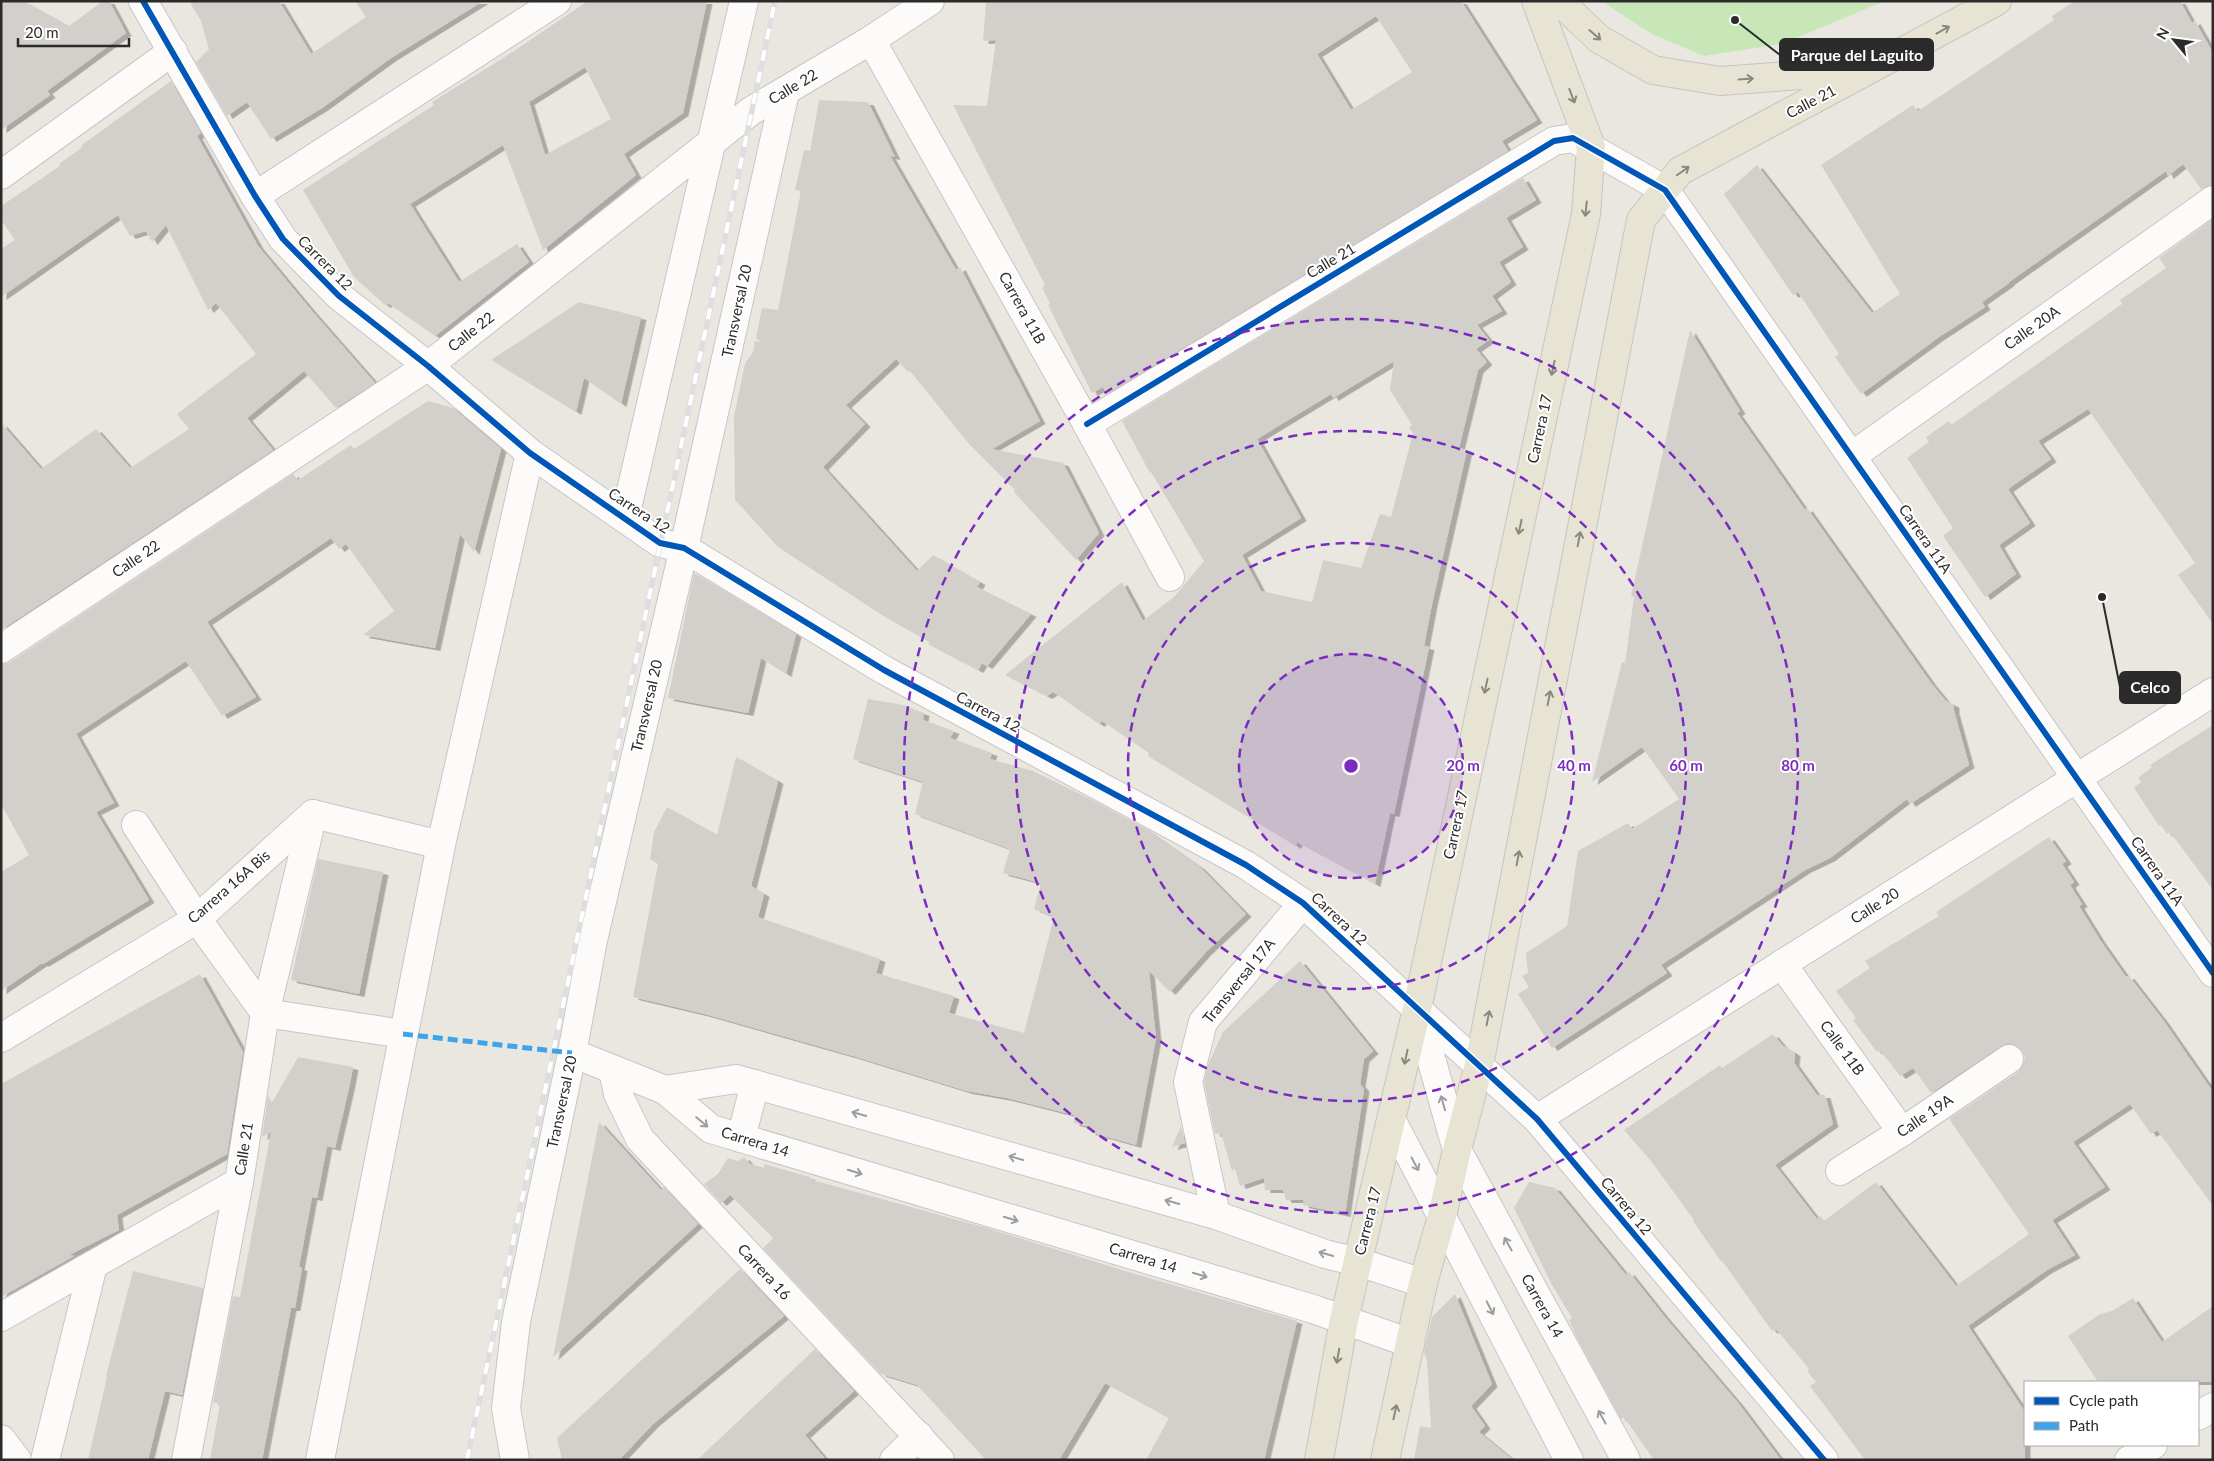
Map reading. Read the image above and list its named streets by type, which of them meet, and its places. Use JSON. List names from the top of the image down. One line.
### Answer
{"streets":{"main road":["Calle 21","Carrera 17"],"street":["Calle 22","Carrera 12","Carrera 11B","Transversal 20","Calle 20A","Carrera 11A","Carrera 16A Bis","Calle 20","Transversal 17A","Calle 11B","Calle 19A","Carrera 14","Carrera 16"]},"crossings":[["Calle 22","Carrera 12"],["Calle 22","Carrera 11B"],["Calle 22","Transversal 20"],["Calle 21","Carrera 12"],["Calle 21","Carrera 11B"],["Calle 21","Carrera 17"],["Calle 21","Carrera 11A"],["Calle 21","Carrera 16A Bis"],["Carrera 12","Transversal 20"],["Carrera 12","Carrera 17"],["Carrera 12","Calle 20"],["Carrera 12","Transversal 17A"],["Carrera 12","Carrera 14"],["Calle 20A","Carrera 11A"],["Carrera 17","Carrera 11A"],["Carrera 17","Carrera 14"],["Carrera 11A","Calle 20"],["Calle 20","Calle 11B"],["Calle 11B","Calle 19A"]],"one_way":["Calle 21","Carrera 17"],"places":["Parque del Laguito","Celco"],"legend":["Cycle path","Path"],"scale_bar":"20 m","north":"top left","rings":["20 m","40 m","60 m","80 m"]}
